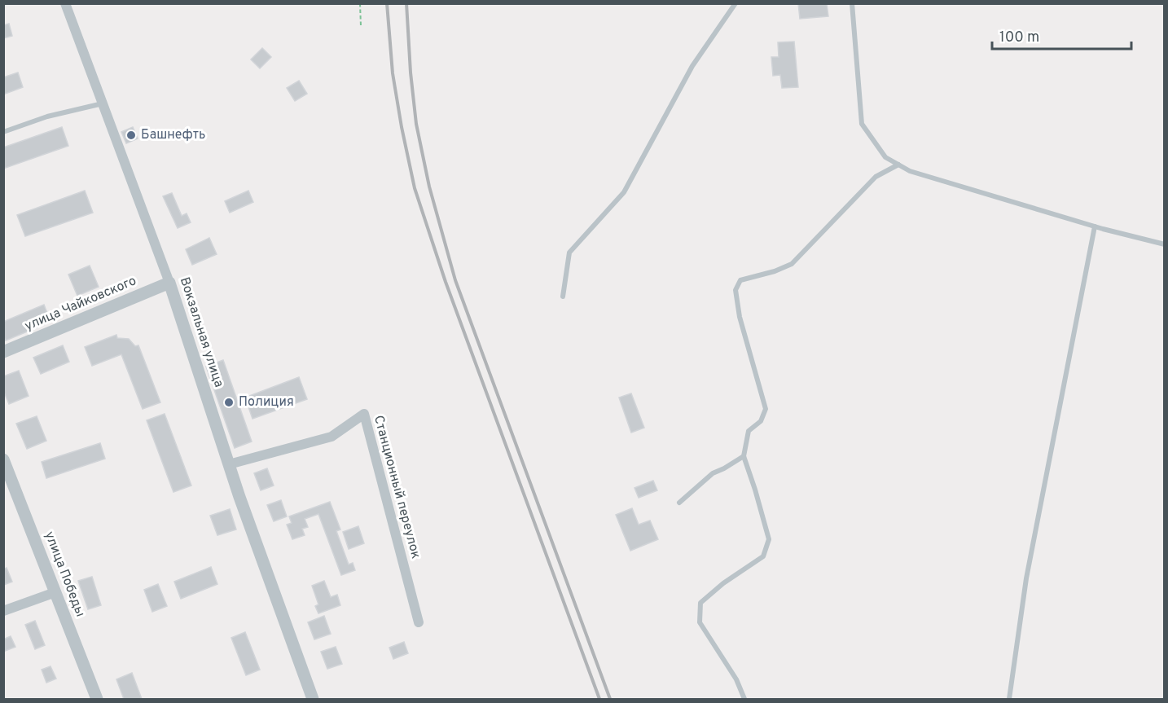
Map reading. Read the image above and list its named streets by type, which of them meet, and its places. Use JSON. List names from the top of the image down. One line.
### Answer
{"streets":{"street":["улица Чайковского","Вокзальная улица","Станционный переулок","улица Победы"]},"crossings":[["улица Чайковского","Вокзальная улица"],["Вокзальная улица","Станционный переулок"]],"places":["Башнефть","Полиция"],"scale_bar":"100 m"}
